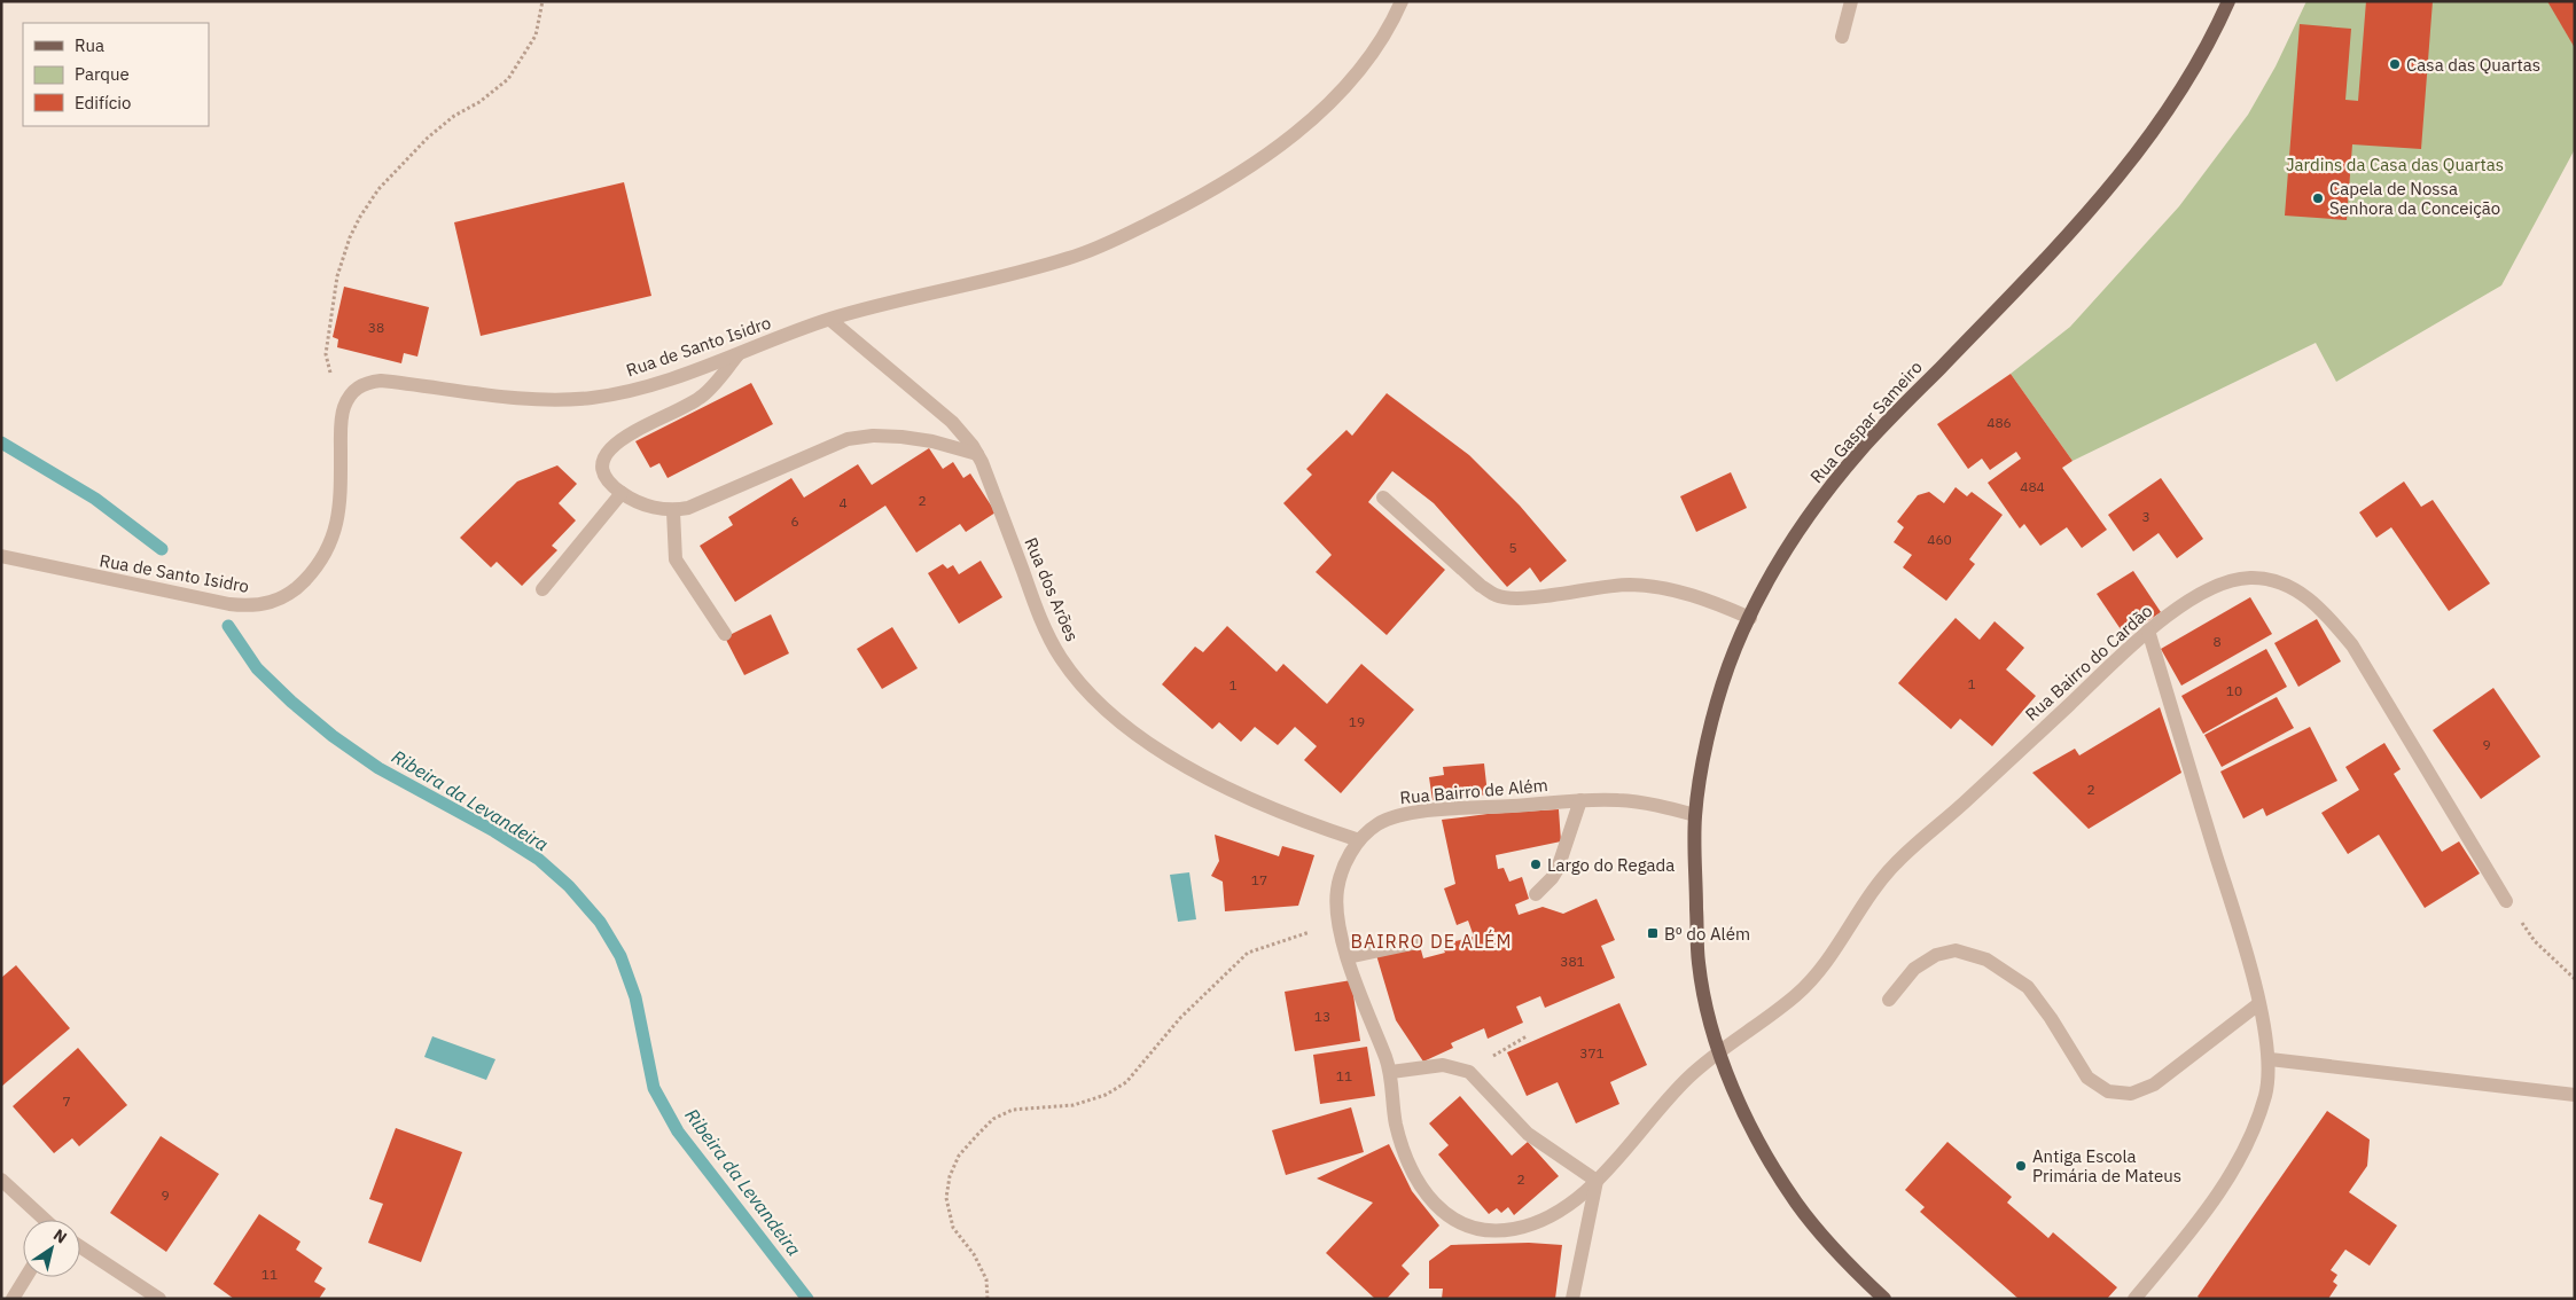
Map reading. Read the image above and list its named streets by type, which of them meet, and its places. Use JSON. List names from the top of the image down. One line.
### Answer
{"streets":{"main road":["Rua Gaspar Sameiro"],"street":["Rua de Santo Isidro","Rua dos Arões","Rua Bairro do Cardão","Rua Bairro de Além"]},"crossings":[["Rua de Santo Isidro","Rua dos Arões"],["Rua Gaspar Sameiro","Rua Bairro do Cardão"],["Rua Gaspar Sameiro","Rua Bairro de Além"],["Rua dos Arões","Rua Bairro de Além"],["Rua Bairro do Cardão","Rua Bairro de Além"]],"districts":["BAIRRO DE ALÉM"],"water":["Ribeira da Levandeira"],"parks":["Jardins da Casa das Quartas"],"places":{"other":["Casa das Quartas","Capela de Nossa Senhora da Conceição","Largo do Regada","Antiga Escola Primária de Mateus"],"transit":["Bº do Além"]},"house_numbers":["38","486","484","2","4","3","6","460","5","8","1","1","10","19","9","2","17","381","13","371","11","7","2","9","11"],"legend":["Rua","Parque","Edifício"],"north":"top right"}
